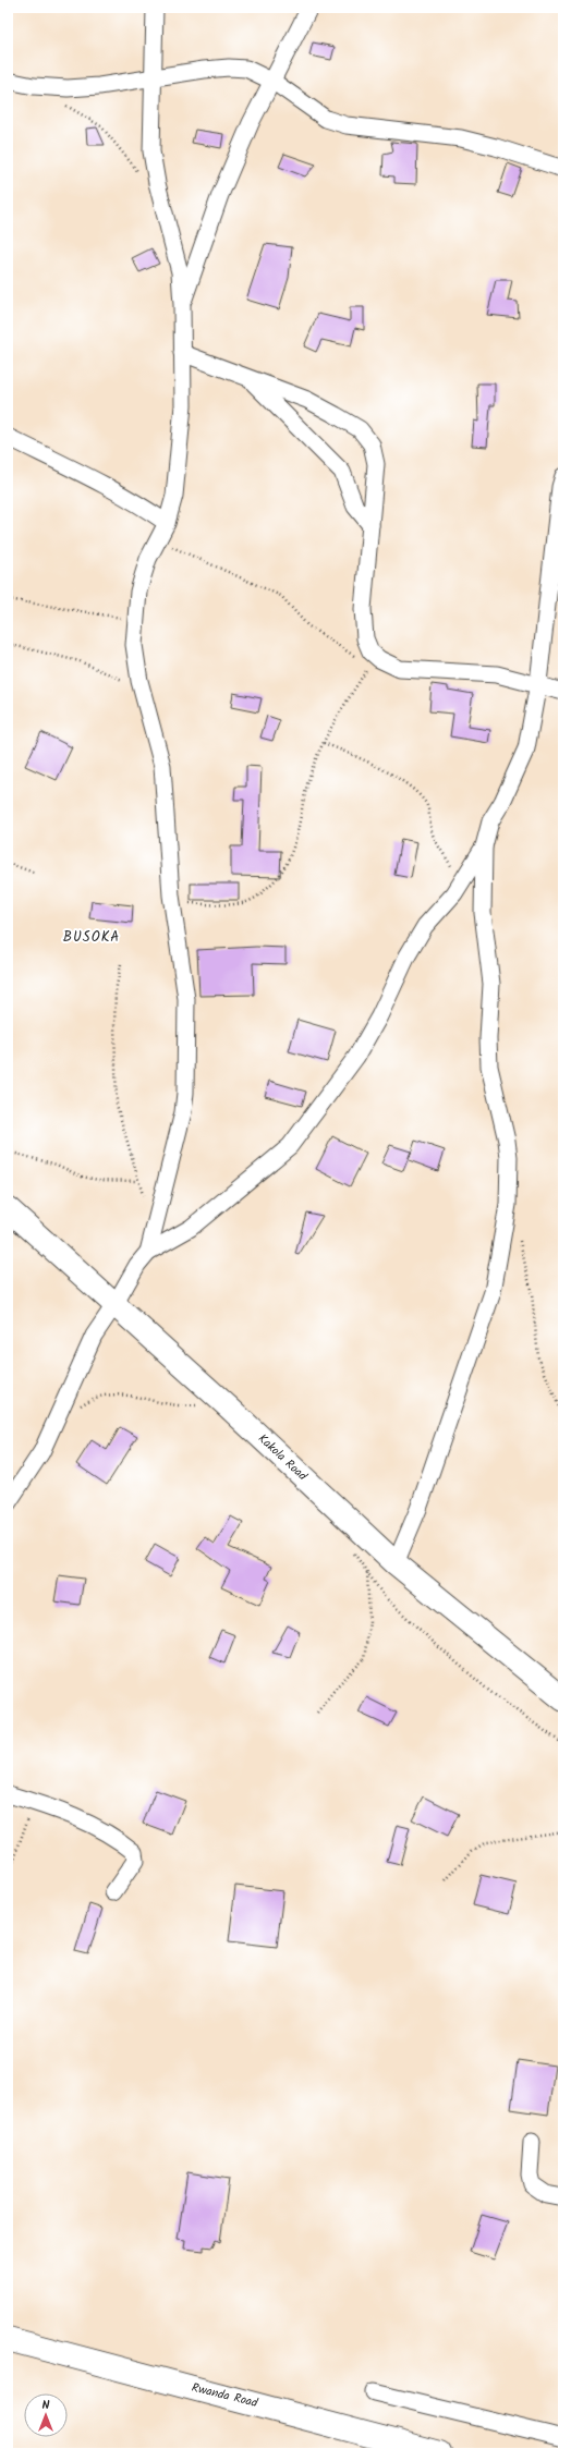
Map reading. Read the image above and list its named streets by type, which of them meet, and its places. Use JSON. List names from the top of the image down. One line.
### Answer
{"streets":{"highway":["Rwanda Road"],"main road":["Kakola Road"]},"districts":["BUSOKA"],"north":"top"}
